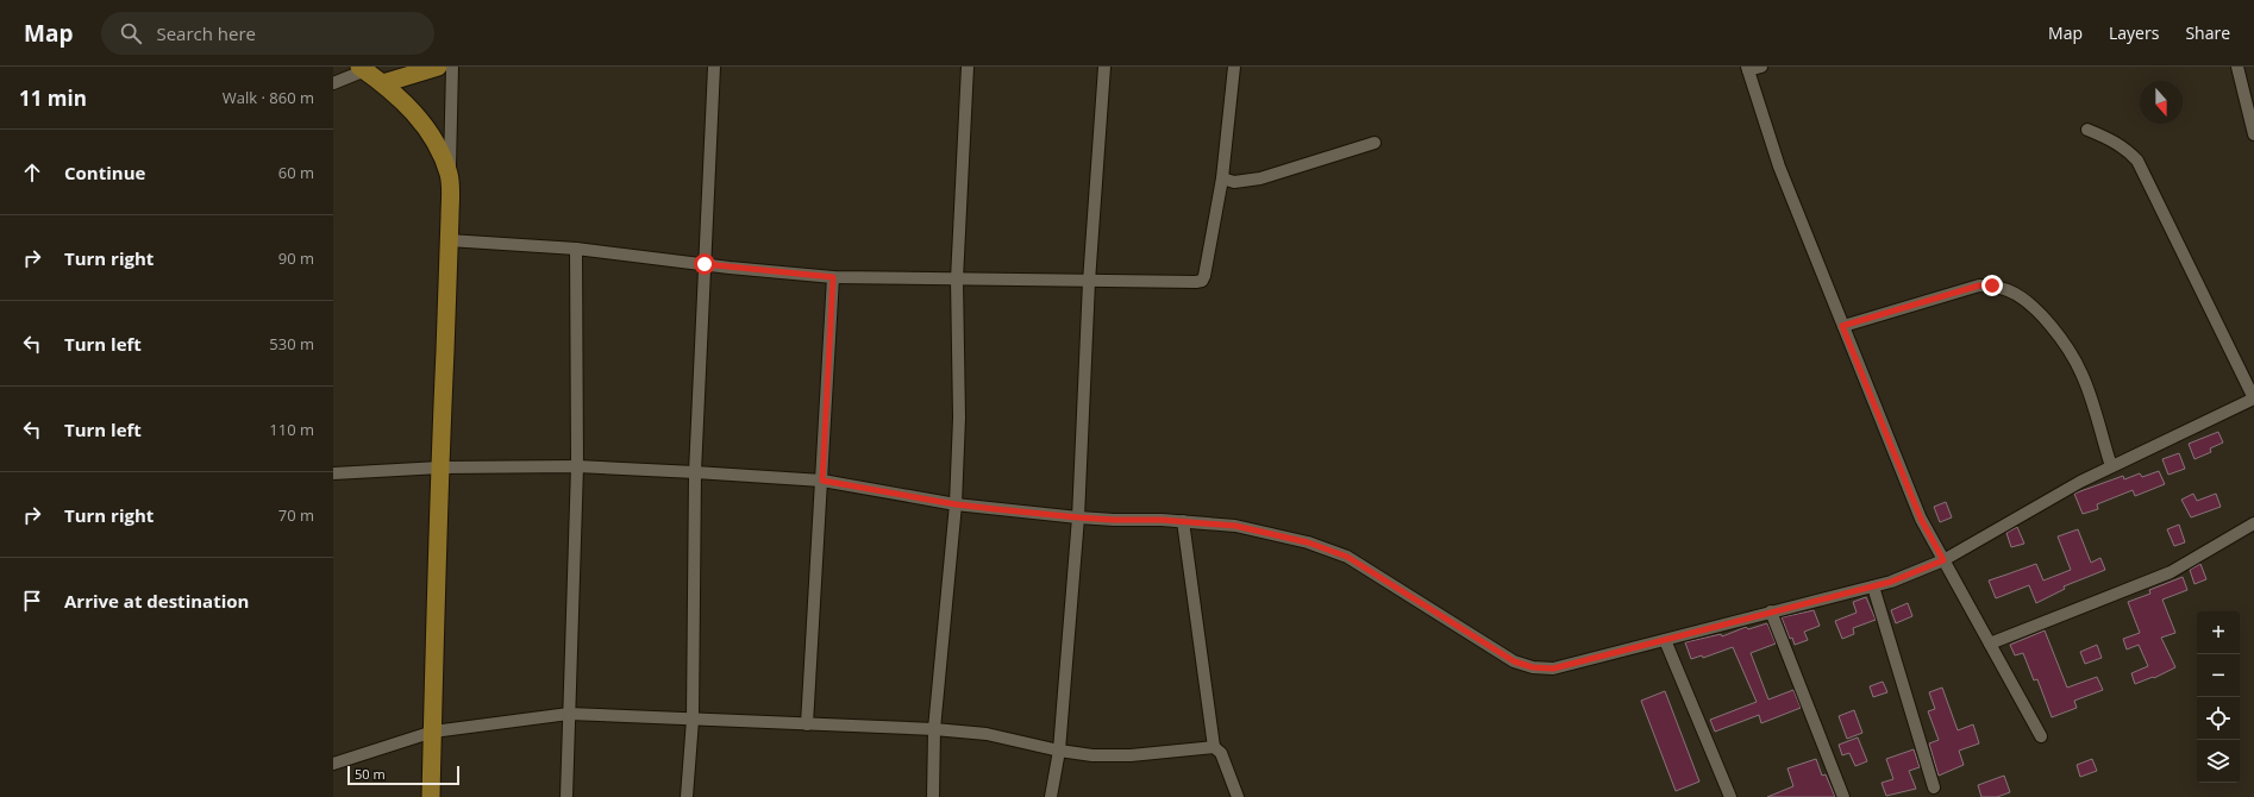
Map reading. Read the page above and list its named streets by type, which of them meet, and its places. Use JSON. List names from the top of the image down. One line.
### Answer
{"scale_bar":"50 m","north":"bottom","page":{"header":"Map","search":"Search here","nav":["Map","Layers","Share"],"heading":["11 min","Walk · 860 m"],"list":[["Continue","60 m"],["Turn right","90 m"],["Turn left","530 m"],["Turn left","110 m"],["Turn right","70 m"],"Arrive at destination"],"map_buttons":["+","−"],"scale":"50 m"}}
